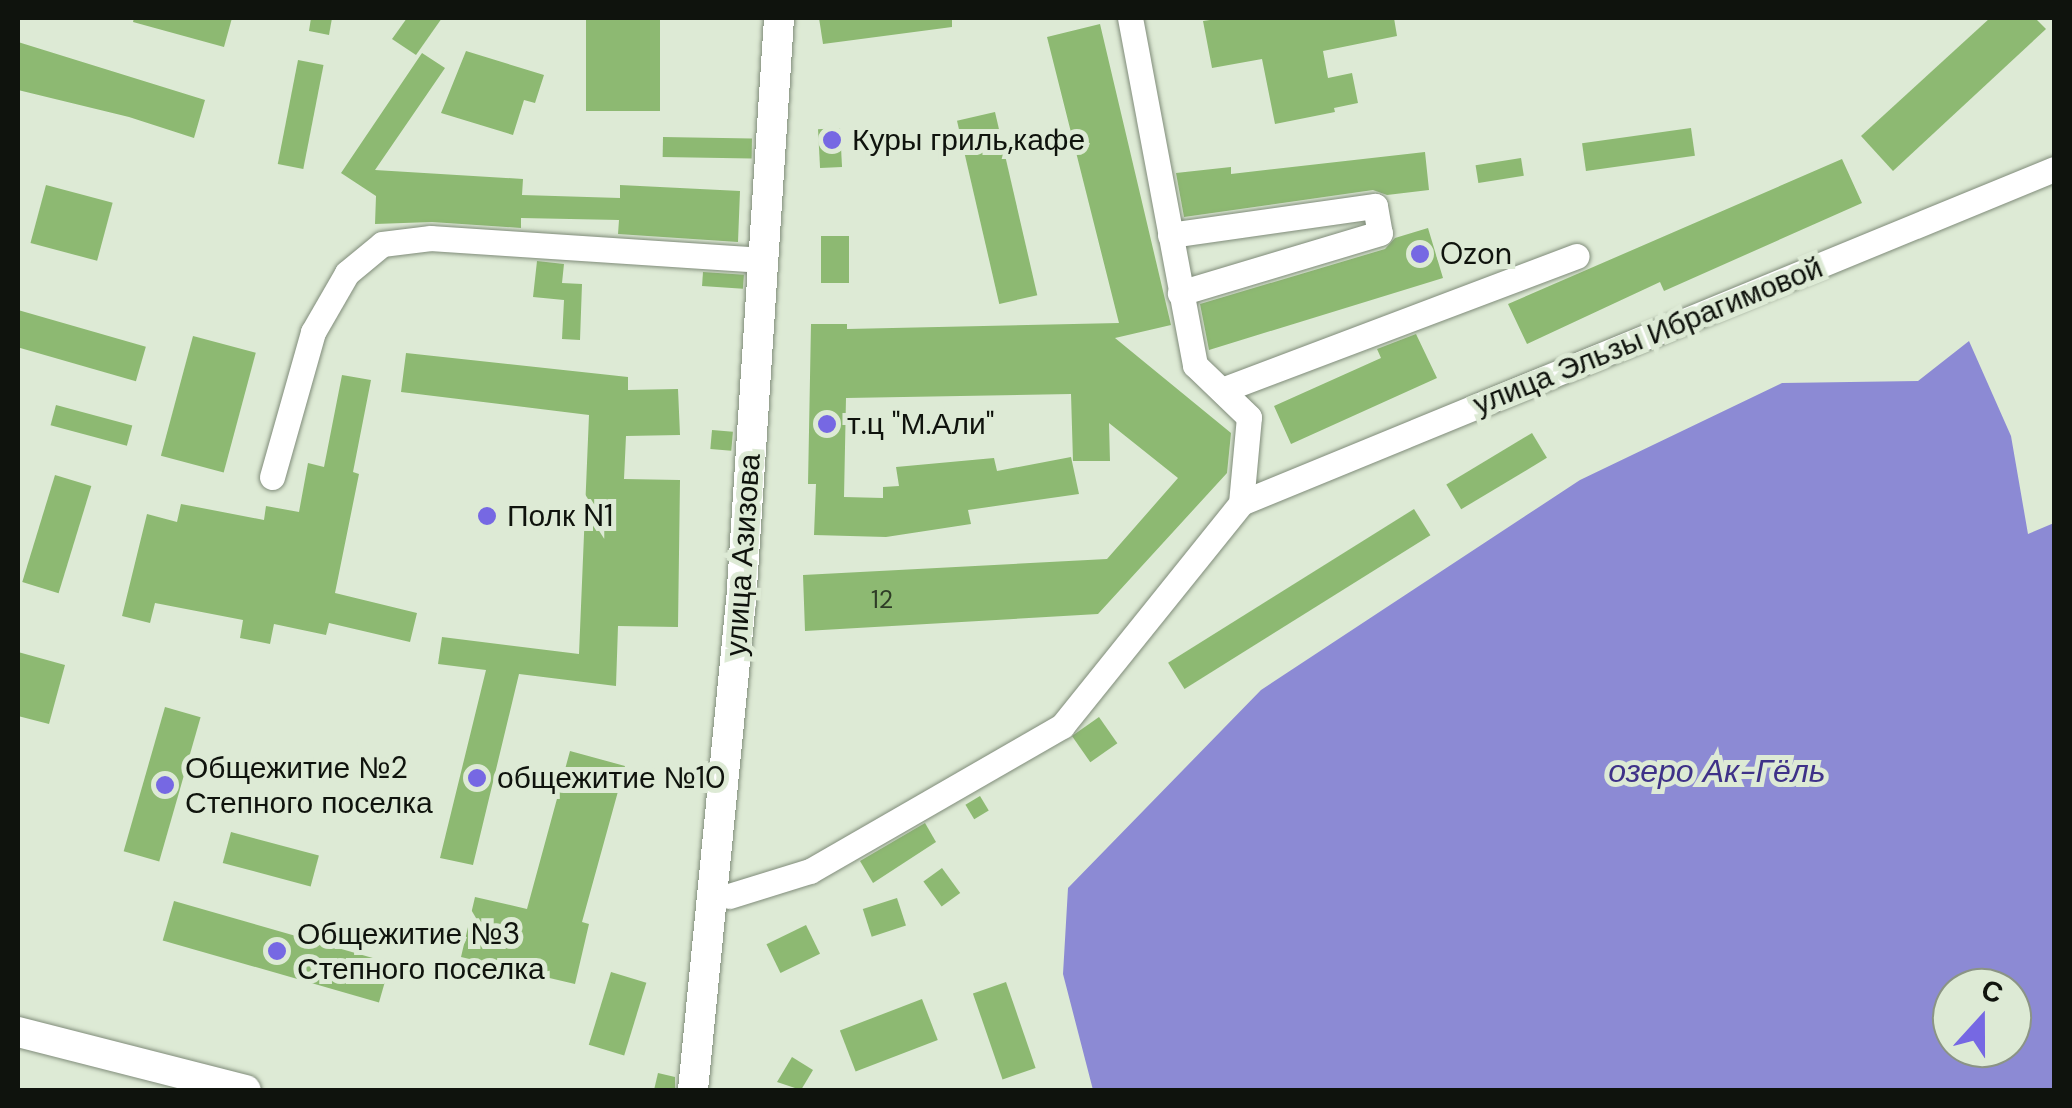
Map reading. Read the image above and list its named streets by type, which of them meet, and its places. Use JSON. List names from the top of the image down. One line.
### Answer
{"streets":{"main road":["улица Азизова"],"street":["улица Эльзы Ибрагимовой"]},"water":["озеро Ак-Гёль"],"places":["Куры гриль,кафе","Ozon","т.ц \"М.Али\"","Полк N1","общежитие №10","Общежитие №2 Степного поселка","Общежитие №3 Степного поселка"],"house_numbers":["12"],"north":"top"}
